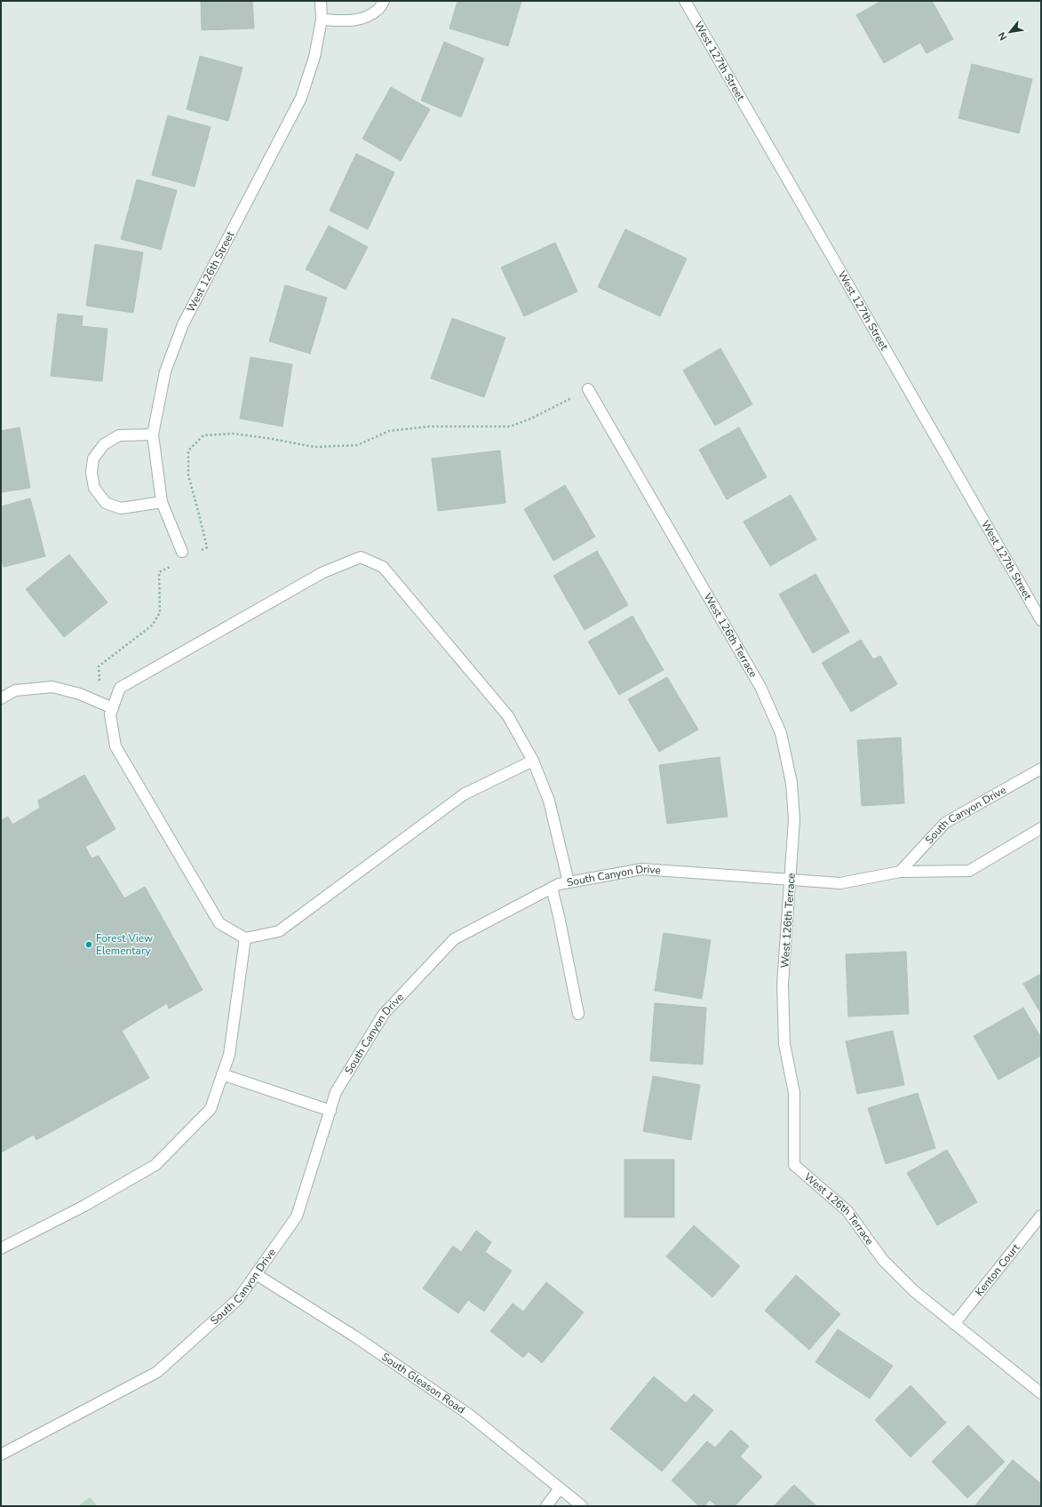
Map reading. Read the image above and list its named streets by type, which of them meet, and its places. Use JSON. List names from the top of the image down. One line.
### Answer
{"streets":{"street":["West 127th Street","West 126th Street","West 126th Terrace","South Canyon Drive","Kenton Court","South Gleason Road"]},"crossings":[["West 126th Terrace","South Canyon Drive"],["West 126th Terrace","Kenton Court"],["South Canyon Drive","South Gleason Road"]],"places":["Forest View Elementary"],"north":"bottom left"}
